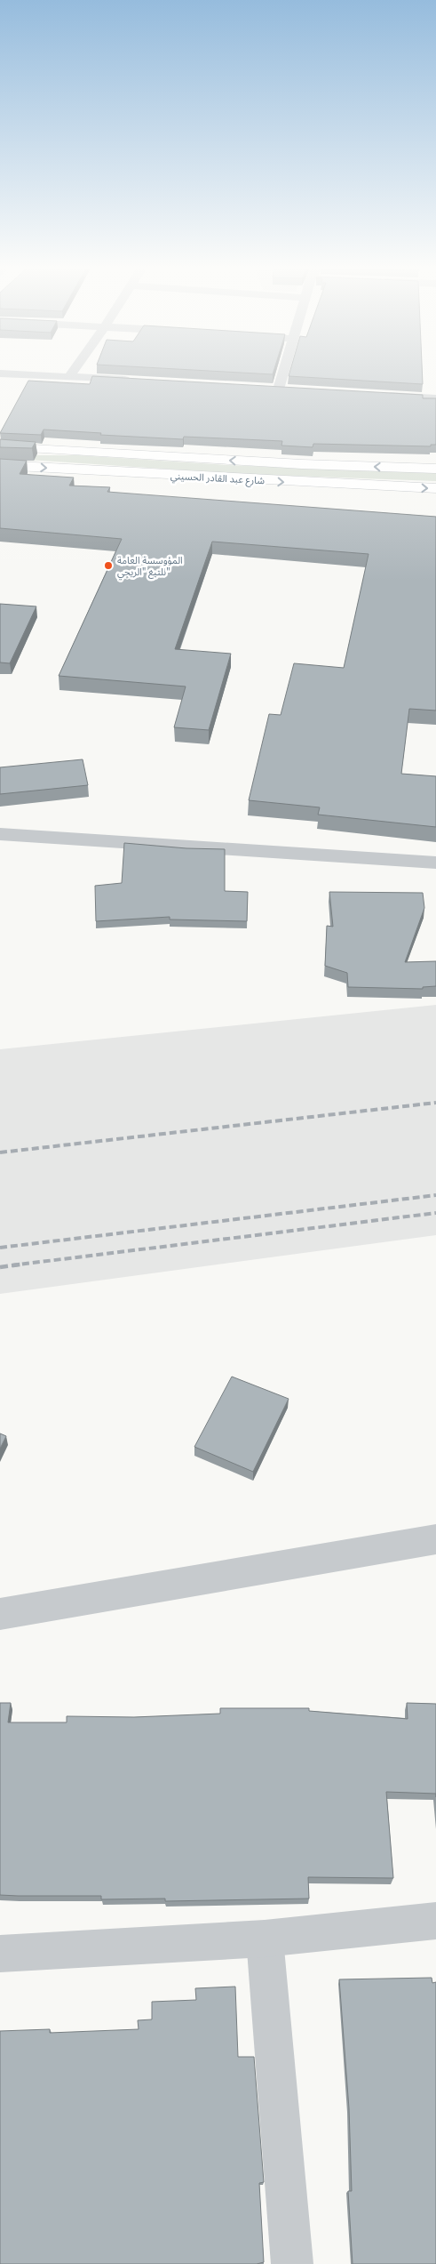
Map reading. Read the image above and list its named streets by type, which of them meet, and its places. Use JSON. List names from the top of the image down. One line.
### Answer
{"streets":{"main road":["شارع عبد القادر الحسيني"]},"places":["المؤوسسة العامة للتيغ \"الريجي\""]}
